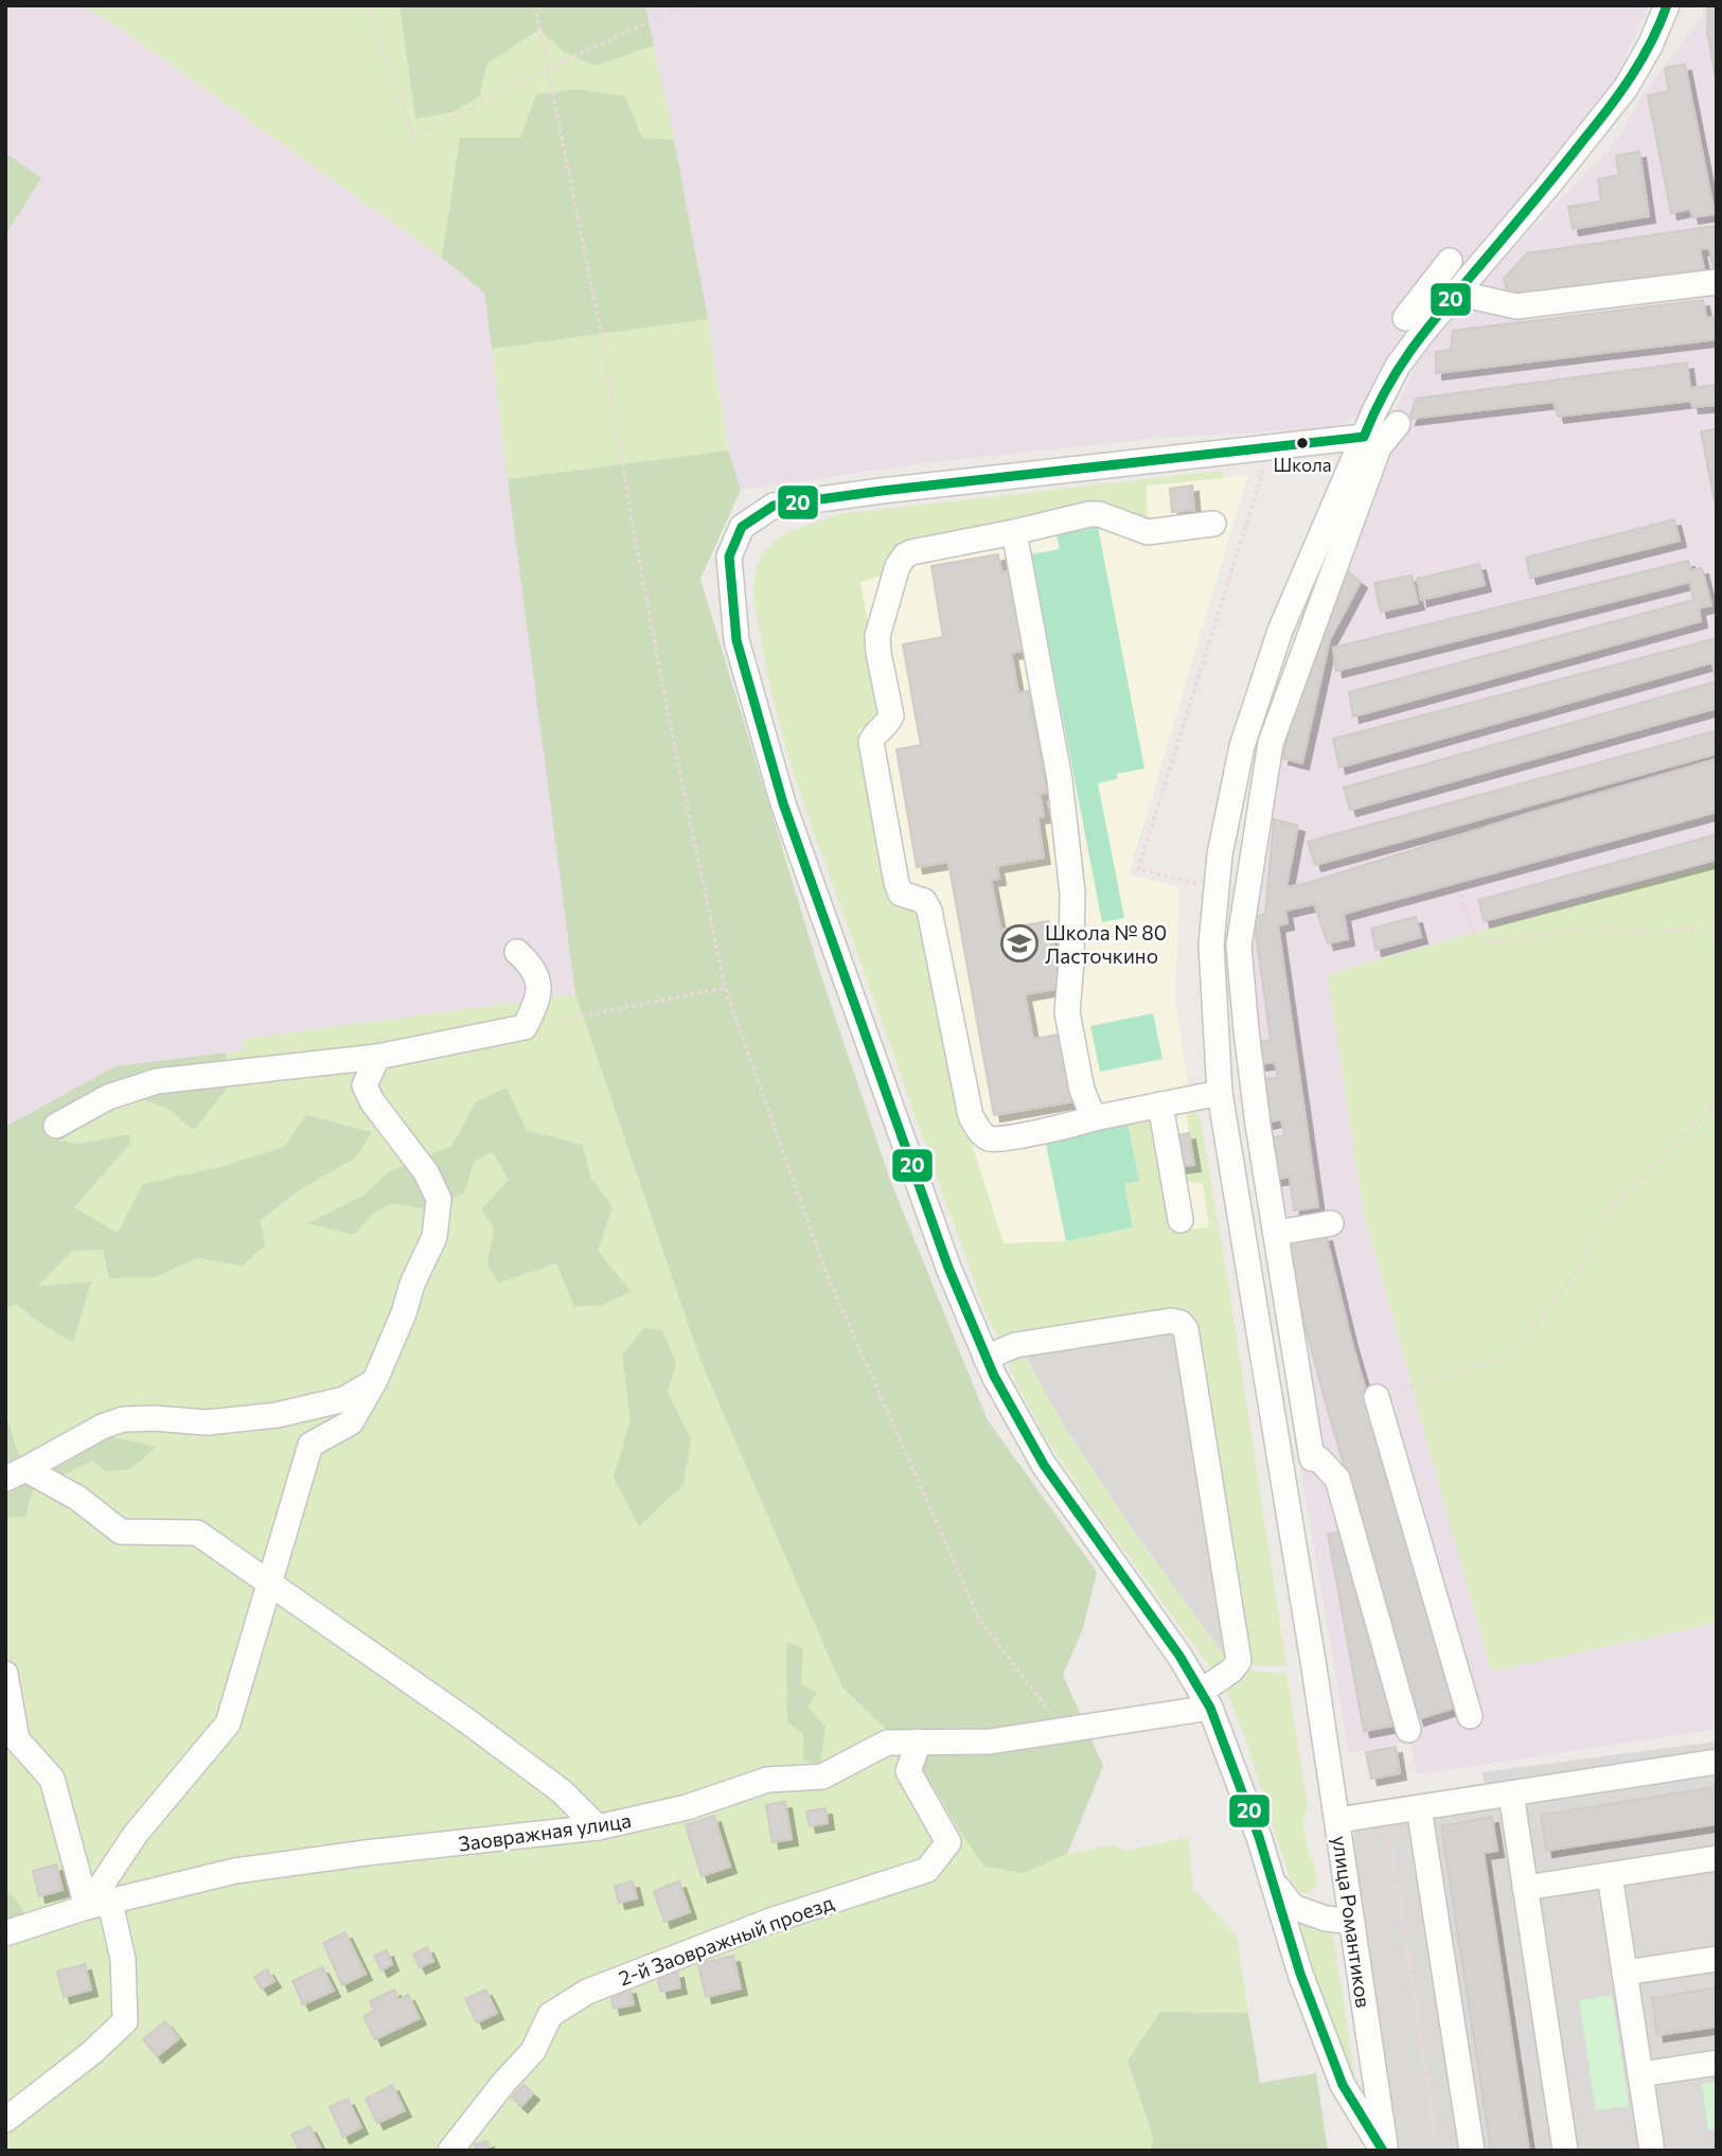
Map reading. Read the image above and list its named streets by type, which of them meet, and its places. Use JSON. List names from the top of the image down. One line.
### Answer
{"streets":{"street":["Заовражная улица","улица Романтиков","2-й Заовражный проезд"]},"crossings":[["Заовражная улица","улица Романтиков"],["Заовражная улица","2-й Заовражный проезд"]],"places":{"other":["Школа"],"school or university":["Школа № 80 Ласточкино"]},"lines":["transit line 20"]}
